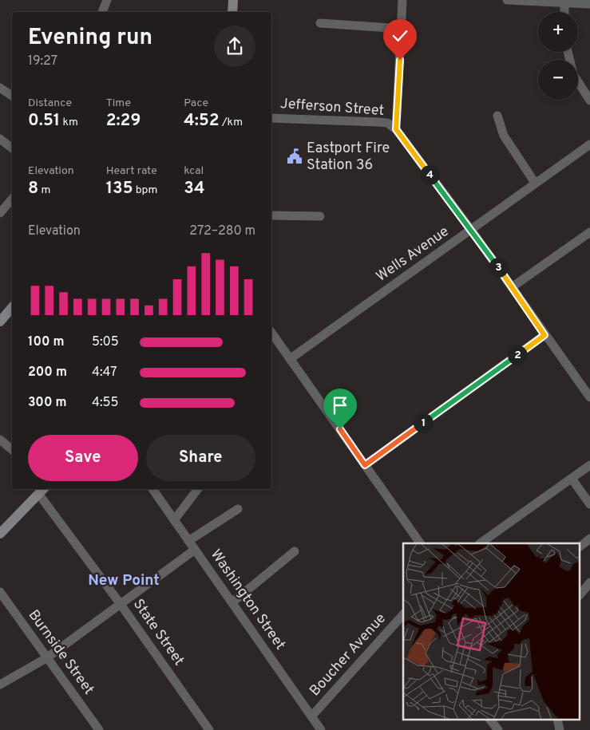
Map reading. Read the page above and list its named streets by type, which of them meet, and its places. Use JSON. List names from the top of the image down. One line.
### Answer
{"streets":{"street":["Jefferson Street","Wells Avenue","Washington Street","State Street","Burnside Street","Boucher Avenue"]},"crossings":[["Jefferson Street","Wells Avenue"],["Washington Street","Boucher Avenue"]],"districts":["New Point"],"places":{"public building":["Eastport Fire Station 36"]},"page":{"map_buttons":["+","−"],"heading":["Evening run","19:27"],"stats":[["Distance","0.51 km"],["Time","2:29"],["Pace","4:52 /km"],["Elevation","8 m"],["Heart rate","135 bpm"],["kcal","34"]],"pins":["4","3","2","1"],"chart":["Elevation","272–280 m"],"list":[{"name":"100 m","note":"5:05"},{"name":"200 m","note":"4:47"},{"name":"300 m","note":"4:55"}],"buttons":["Save","Share"]}}
